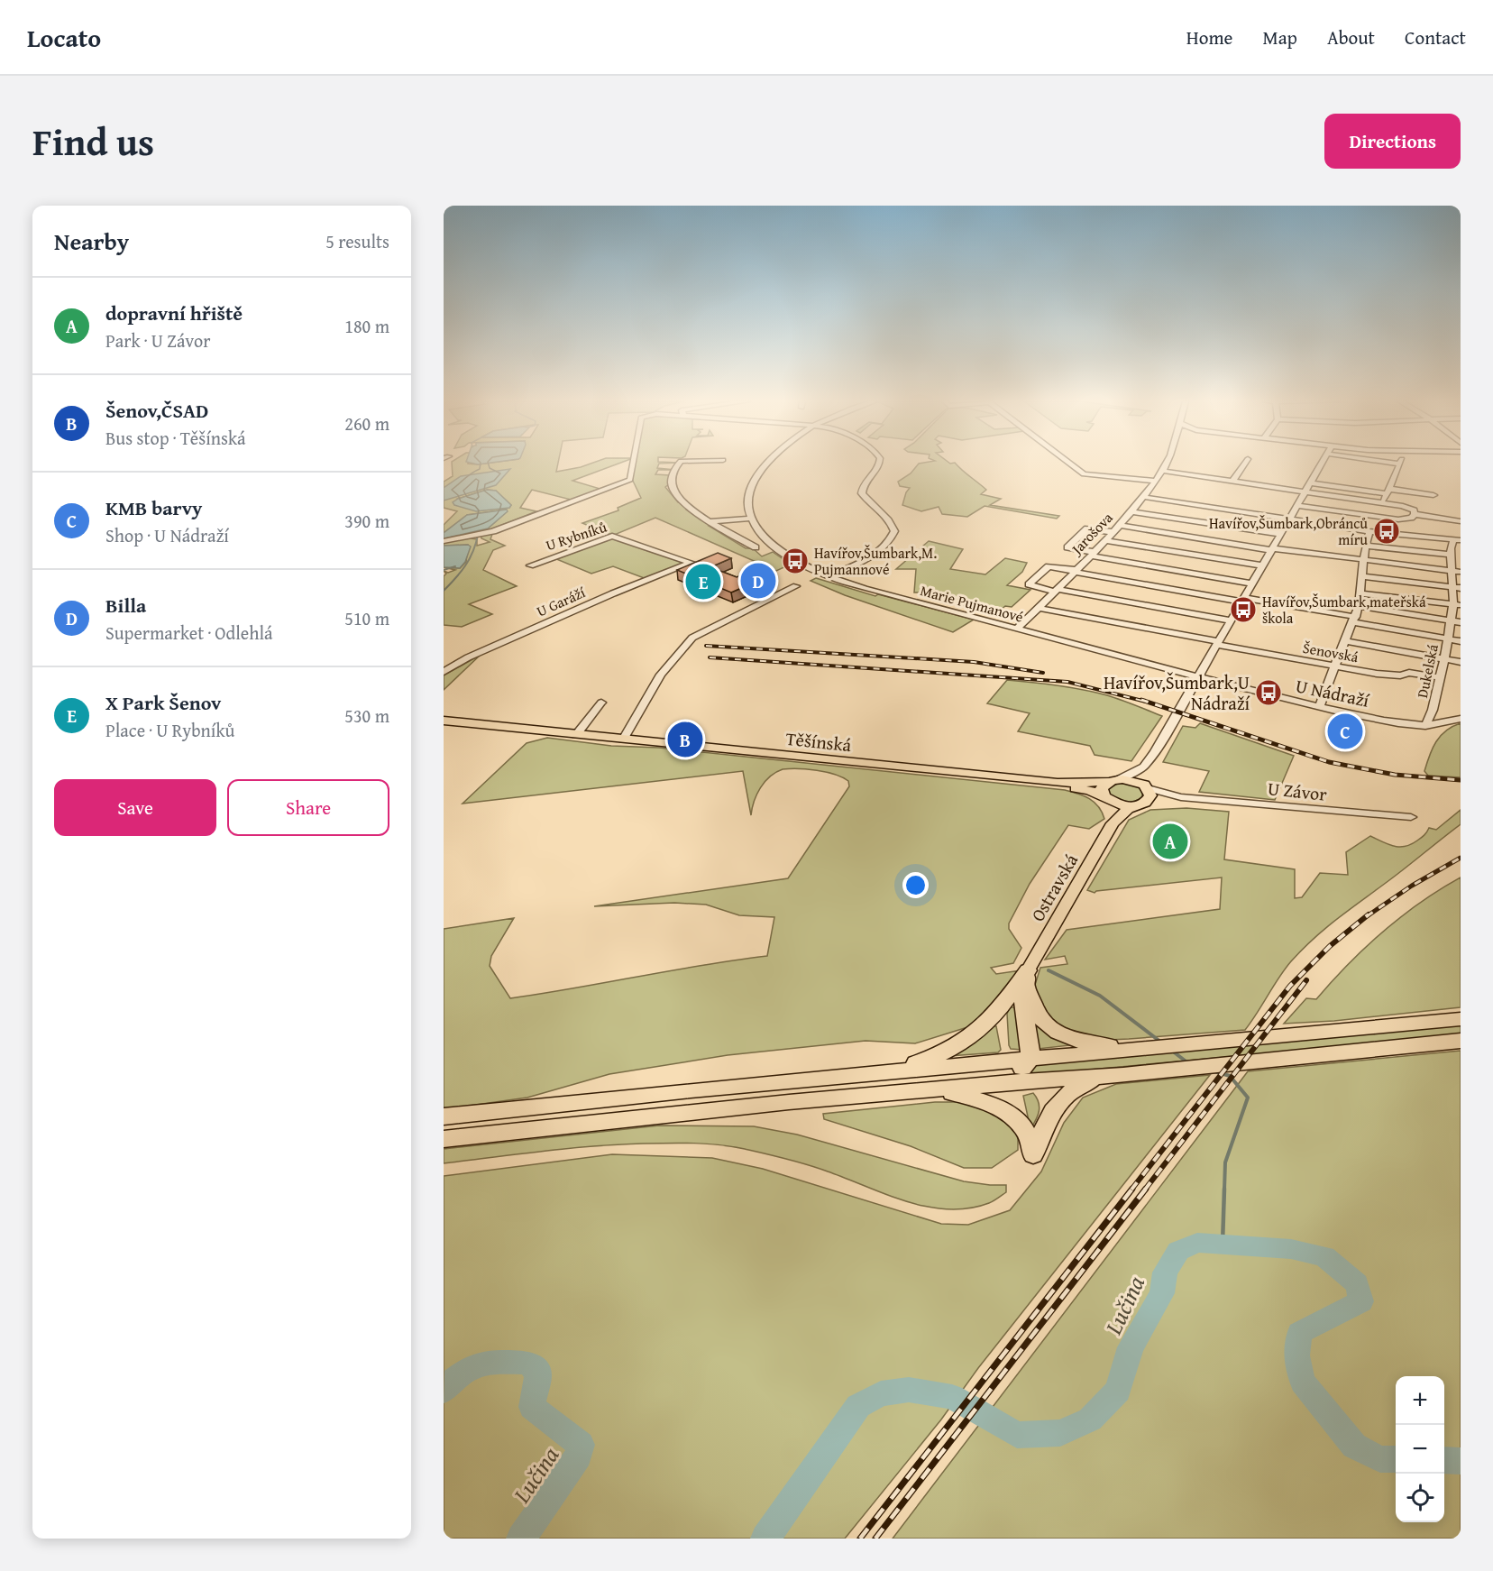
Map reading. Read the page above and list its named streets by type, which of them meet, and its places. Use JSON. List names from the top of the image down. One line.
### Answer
{"streets":{"main road":["Těšínská","Ostravská"],"street":["Jarošova","U Rybníků","U Garáží","Marie Pujmanové","Šenovská","Dukelská","U Nádraží","U Závor"]},"crossings":[["Jarošova","Marie Pujmanové"],["Jarošova","Šenovská"],["U Rybníků","U Garáží"],["Marie Pujmanové","U Nádraží"],["Šenovská","Dukelská"],["Dukelská","U Nádraží"],["Těšínská","U Závor"],["Těšínská","Ostravská"],["U Závor","Ostravská"]],"water":["Lučina"],"places":{"bus stop":["Havířov,Šumbark,Obránců míru","Havířov,Šumbark,M. Pujmannové","Havířov,Šumbark,mateřská škola","Havířov,Šumbark,U Nádraží"]},"page":{"header":"Locato","nav":["Home","Map","About","Contact"],"title":"Find us","buttons":["Directions",["Save","Share"]],"heading":["Nearby","5 results"],"list":[{"mark":"A","name":"dopravní hřiště","note":"Park · U Závor","value":"180 m"},{"mark":"B","name":"Šenov,ČSAD","note":"Bus stop · Těšínská","value":"260 m"},{"mark":"C","name":"KMB barvy","note":"Shop · U Nádraží","value":"390 m"},{"mark":"D","name":"Billa","note":"Supermarket · Odlehlá","value":"510 m"},{"mark":"E","name":"X Park Šenov","note":"Place · U Rybníků","value":"530 m"}],"pins":["D","E","C","B","A"],"map_buttons":["+","−"]}}
